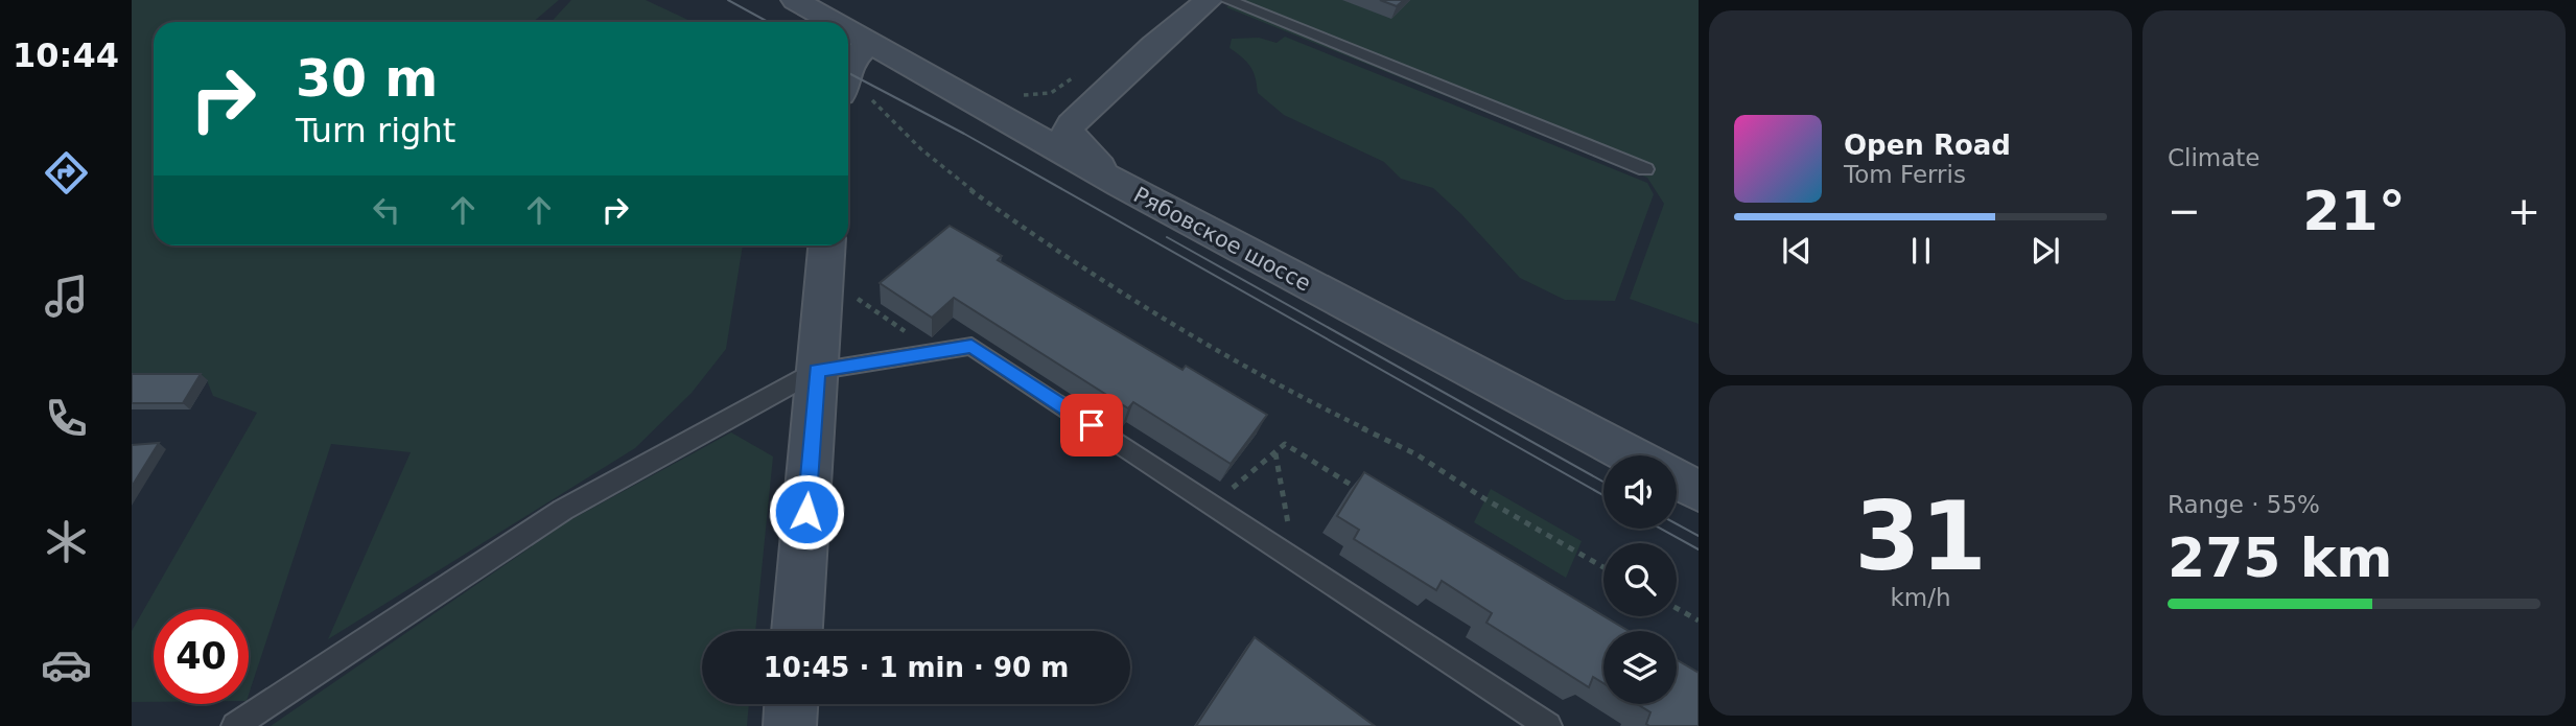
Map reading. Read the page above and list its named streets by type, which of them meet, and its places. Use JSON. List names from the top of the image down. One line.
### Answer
{"streets":{"main road":["Рябовское шоссе"]},"page":{"tabs":"10:44","tile":["Climate",["31","km/h"],["Range · 55%","275 km"]],"turn":["30 m","Turn right"],"song":["Open Road","Tom Ferris"],"heat":["−","21°","+"],"limit":"40","trip":"10:45 · 1 min · 90 m"}}
